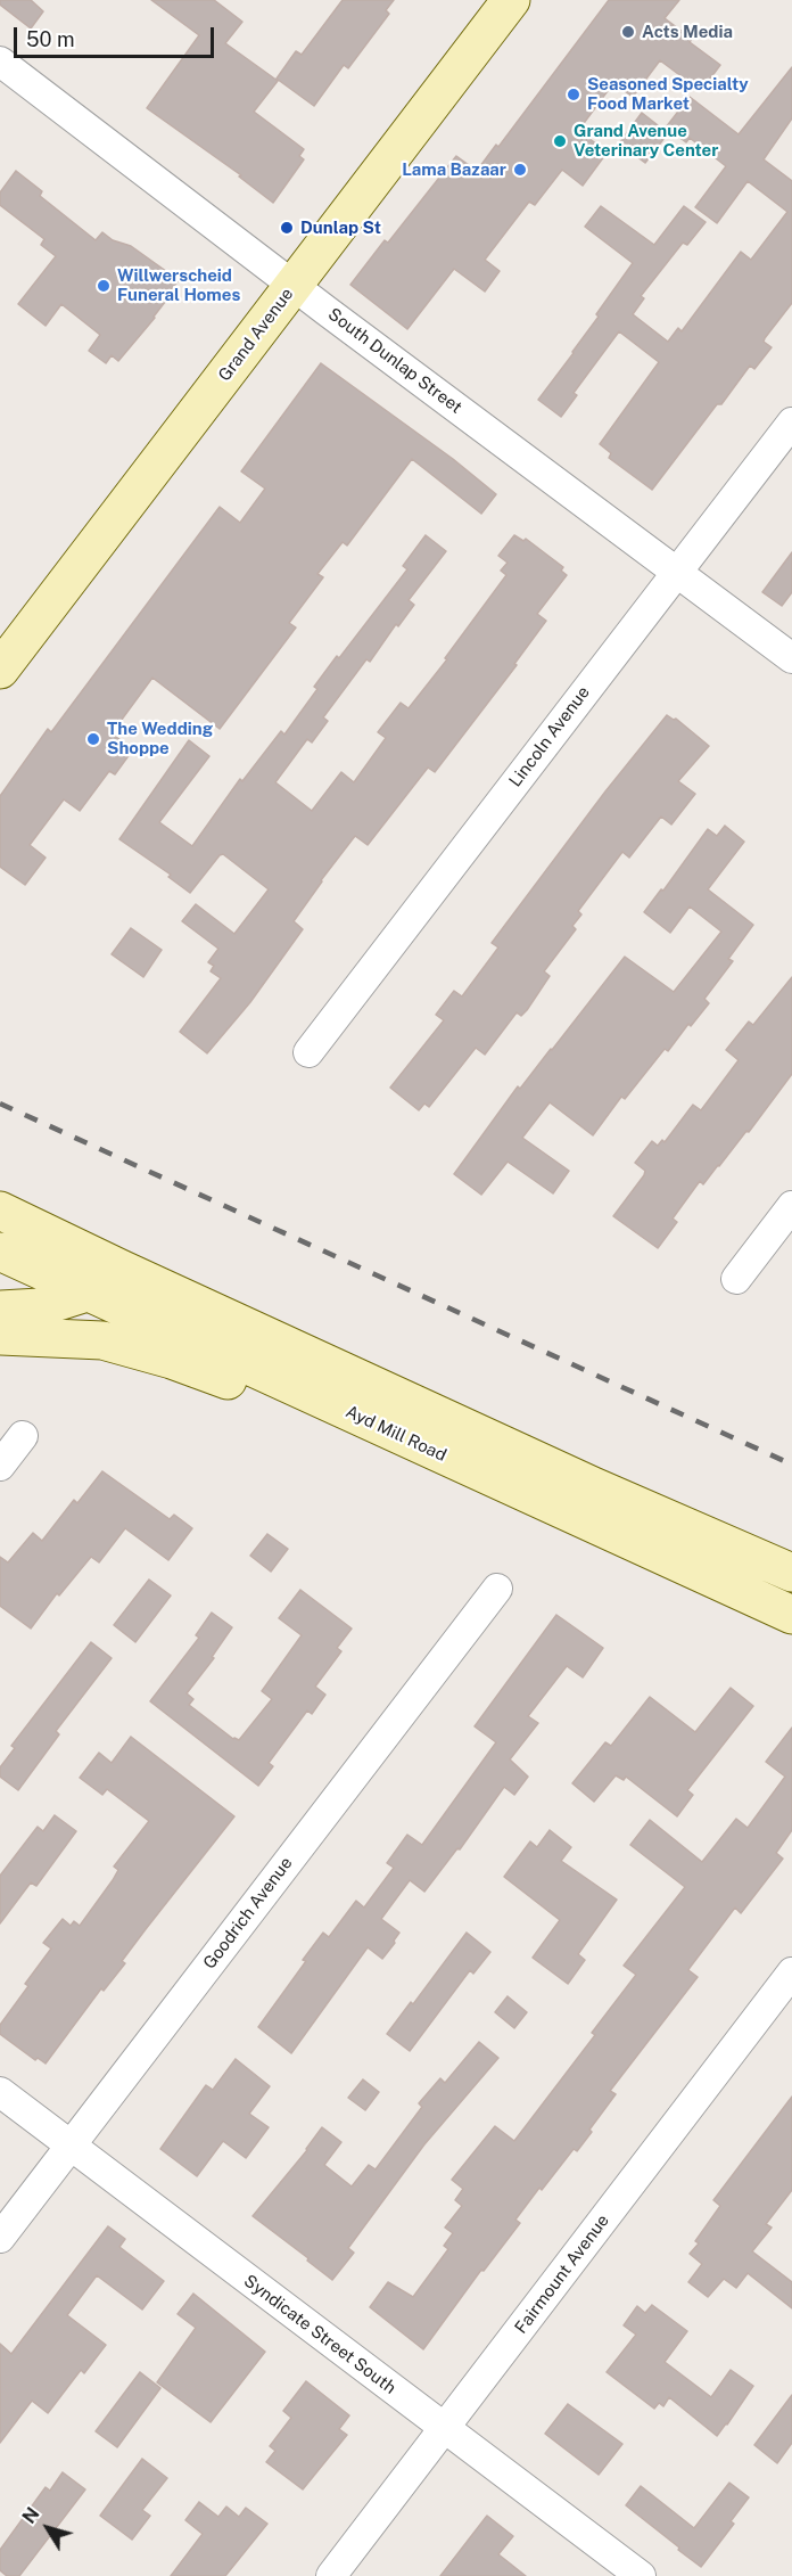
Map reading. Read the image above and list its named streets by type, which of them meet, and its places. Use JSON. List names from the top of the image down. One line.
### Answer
{"streets":{"main road":["Grand Avenue","Ayd Mill Road"],"street":["South Dunlap Street","Lincoln Avenue","Goodrich Avenue","Fairmount Avenue","Syndicate Street South"]},"crossings":[["Grand Avenue","South Dunlap Street"],["South Dunlap Street","Lincoln Avenue"],["Goodrich Avenue","Syndicate Street South"],["Fairmount Avenue","Syndicate Street South"]],"places":["Acts Media","Seasoned Specialty Food Market","Grand Avenue Veterinary Center","Lama Bazaar","Dunlap St","Willwerscheid Funeral Homes","The Wedding Shoppe"],"scale_bar":"50 m","north":"top left"}
